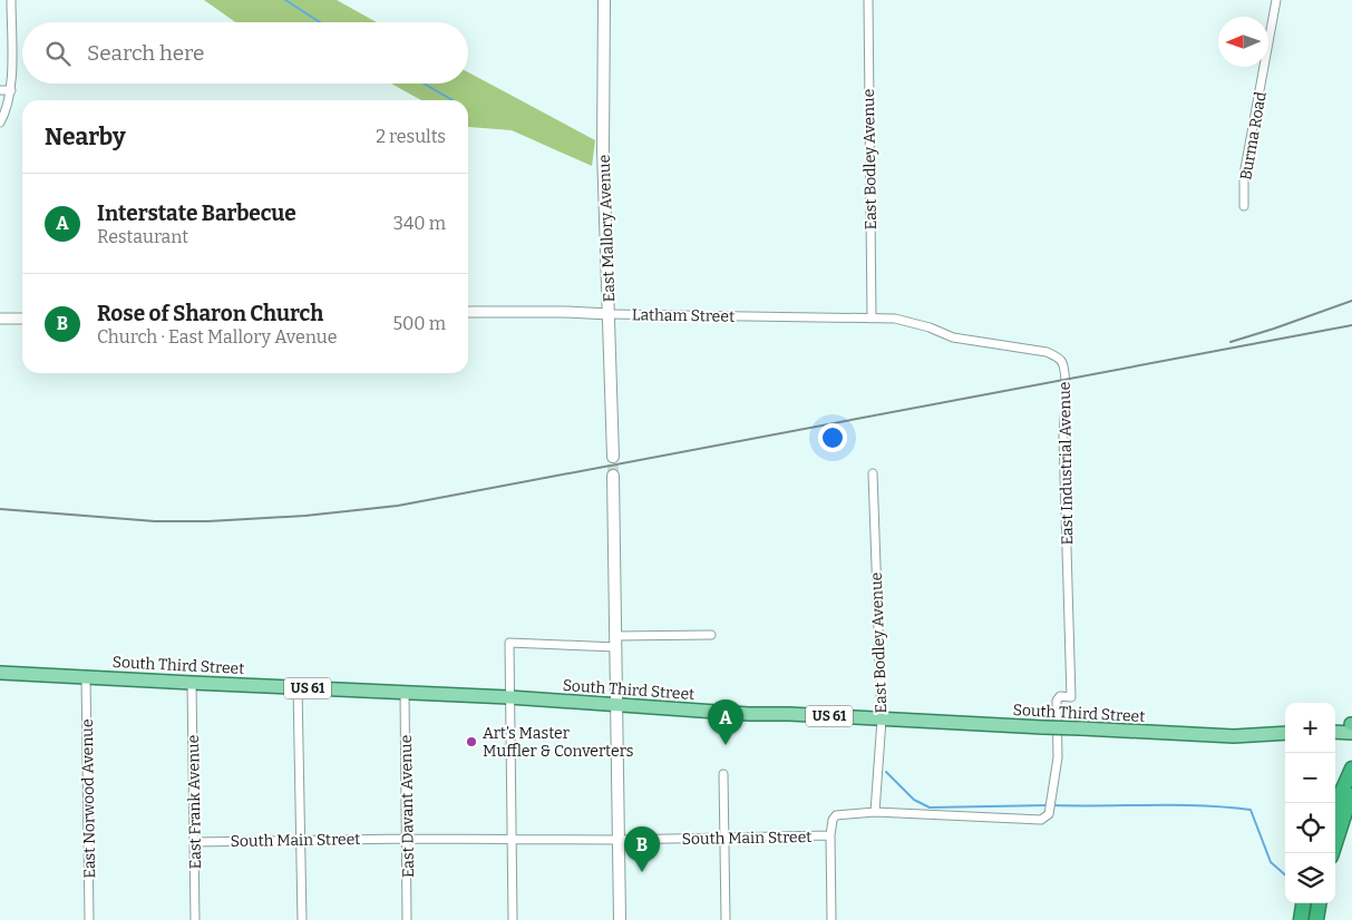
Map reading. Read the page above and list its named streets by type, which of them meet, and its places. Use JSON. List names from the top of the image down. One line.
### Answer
{"streets":{"main road":["East Mallory Avenue","South Third Street","US 61"],"street":["Burma Road","East Bodley Avenue","Latham Street","East Industrial Avenue","East Norwood Avenue","East Frank Avenue","East Davant Avenue","South Main Street"]},"crossings":[["East Bodley Avenue","Latham Street"],["East Bodley Avenue","East Industrial Avenue"],["East Bodley Avenue","South Third Street"],["East Bodley Avenue","South Main Street"],["East Mallory Avenue","Latham Street"],["Latham Street","East Industrial Avenue"],["East Industrial Avenue","South Main Street"],["South Third Street","East Norwood Avenue"],["South Third Street","East Frank Avenue"],["South Third Street","East Davant Avenue"],["East Frank Avenue","South Main Street"],["East Davant Avenue","South Main Street"]],"places":["Art’s Master Muffler & Converters"],"north":"left","page":{"search":"Search here","heading":["Nearby","2 results"],"list":[{"mark":"A","name":"Interstate Barbecue","note":"Restaurant","value":"340 m"},{"mark":"B","name":"Rose of Sharon Church","note":"Church · East Mallory Avenue","value":"500 m"}],"pins":["A","B"],"map_buttons":["+","−"]}}
